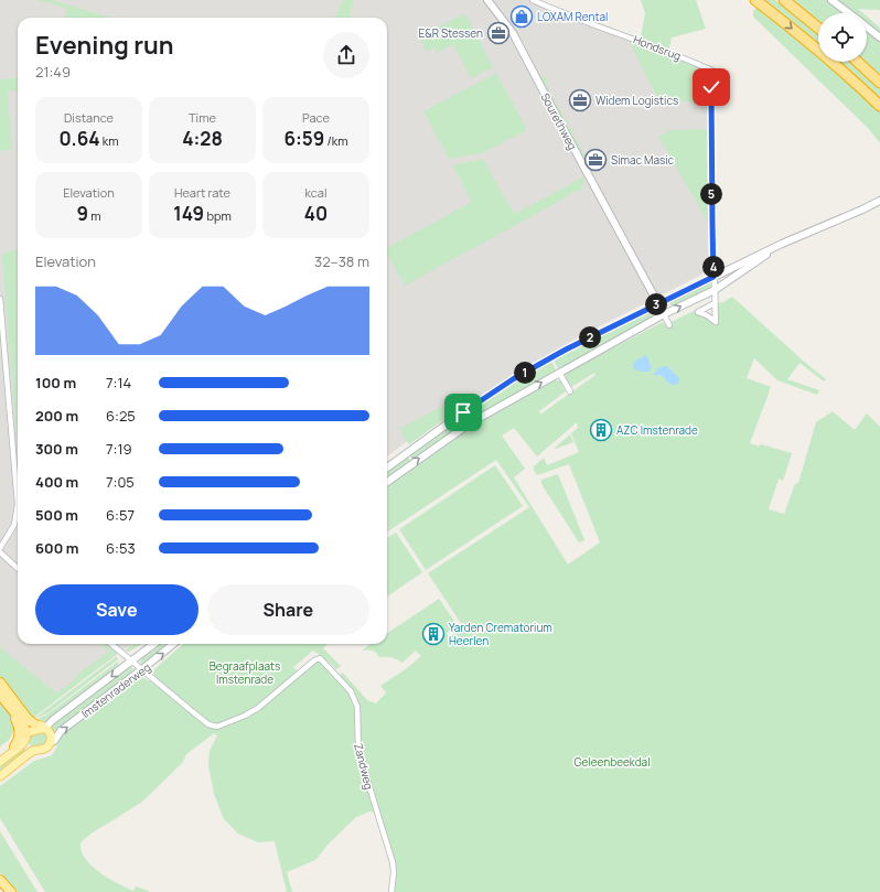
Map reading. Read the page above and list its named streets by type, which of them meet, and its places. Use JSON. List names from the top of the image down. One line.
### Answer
{"streets":{"street":["Hondsrug","Sourethweg","Imstenraderweg","Zandweg"]},"crossings":[["Imstenraderweg","Zandweg"]],"parks":["Begraafplaats Imstenrade","Geleenbeekdal"],"places":{"shop":["LOXAM Rental"],"office":["E&R Stessen","Widem Logistics","Simac Masic"],"building":["AZC Imstenrade","Yarden Crematorium Heerlen"]},"page":{"heading":["Evening run","21:49"],"stats":[["Distance","0.64 km"],["Time","4:28"],["Pace","6:59 /km"],["Elevation","9 m"],["Heart rate","149 bpm"],["kcal","40"]],"pins":["5","4","3","2","1"],"chart":["Elevation","32–38 m"],"list":[{"name":"100 m","note":"7:14"},{"name":"200 m","note":"6:25"},{"name":"300 m","note":"7:19"},{"name":"400 m","note":"7:05"},{"name":"500 m","note":"6:57"},{"name":"600 m","note":"6:53"}],"buttons":["Save","Share"]}}
